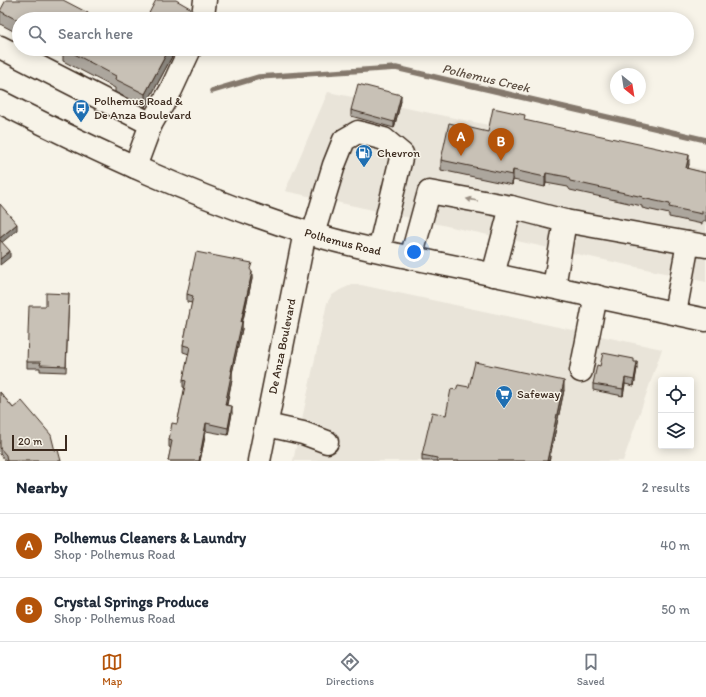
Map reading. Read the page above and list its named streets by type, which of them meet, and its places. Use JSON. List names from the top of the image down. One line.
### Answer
{"streets":{"main road":["Polhemus Road","De Anza Boulevard"]},"crossings":[["Polhemus Road","De Anza Boulevard"]],"water":["Polhemus Creek"],"places":{"bus stop":["Polhemus Road & De Anza Boulevard"],"fuel station":["Chevron"],"supermarket":["Safeway"]},"scale_bar":"20 m","north":"bottom right","page":{"search":"Search here","pins":["A","B"],"scale":"20 m","heading":["Nearby","2 results"],"list":[{"mark":"A","name":"Polhemus Cleaners & Laundry","note":"Shop · Polhemus Road","value":"40 m"},{"mark":"B","name":"Crystal Springs Produce","note":"Shop · Polhemus Road","value":"50 m"}],"nav":["Map","Directions","Saved"]}}
